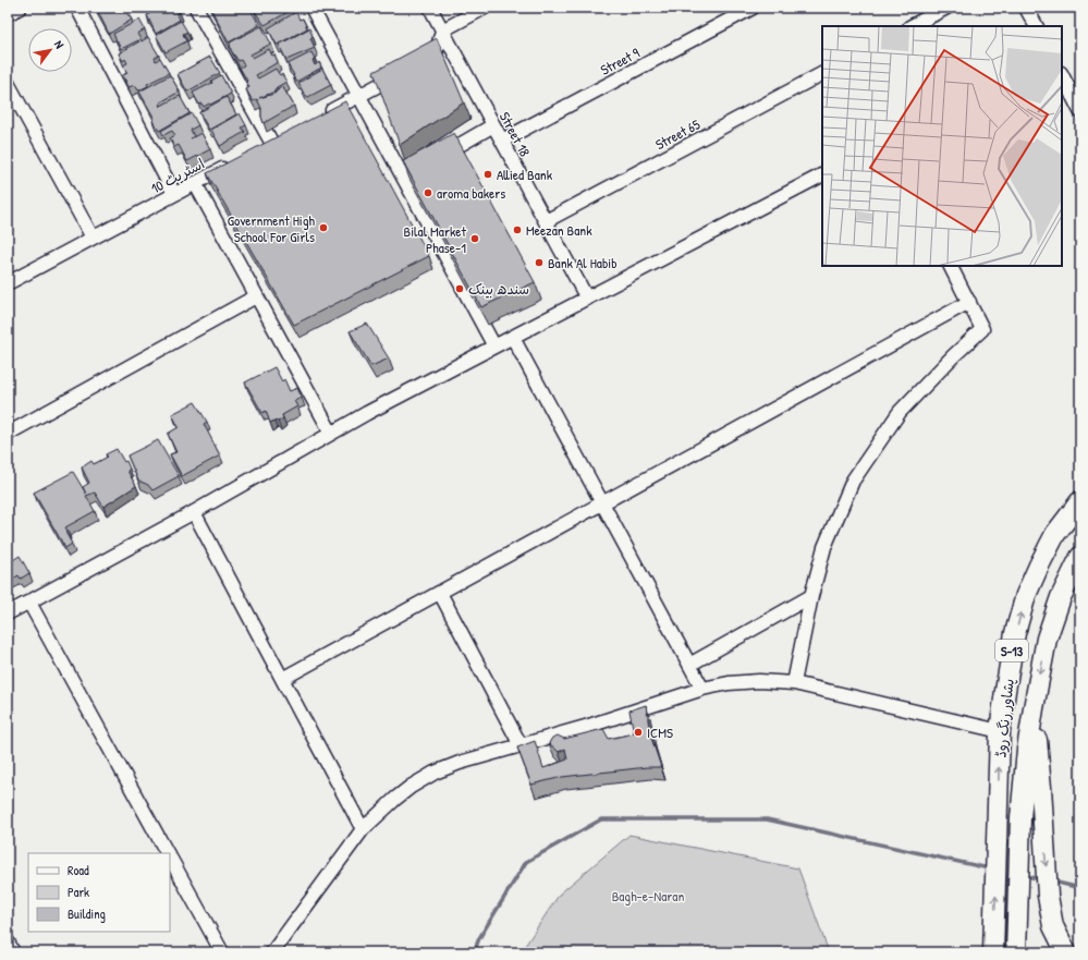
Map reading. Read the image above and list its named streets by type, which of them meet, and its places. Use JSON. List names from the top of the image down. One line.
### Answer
{"streets":{"highway":["S-13","پشاور رنگ روڈ"],"street":["Street 9","Street 18","Street 65","اسٹریٹ 10"]},"crossings":[["Street 9","Street 18"],["Street 18","Street 65"]],"parks":["Bagh-e-Naran"],"places":["Allied Bank","aroma bakers","Government High School For Girls","Meezan Bank","Bilal Market Phase-1","Bank Al Habib","سندھ بینک","ICMS"],"legend":["Road","Park","Building"],"north":"top right"}
